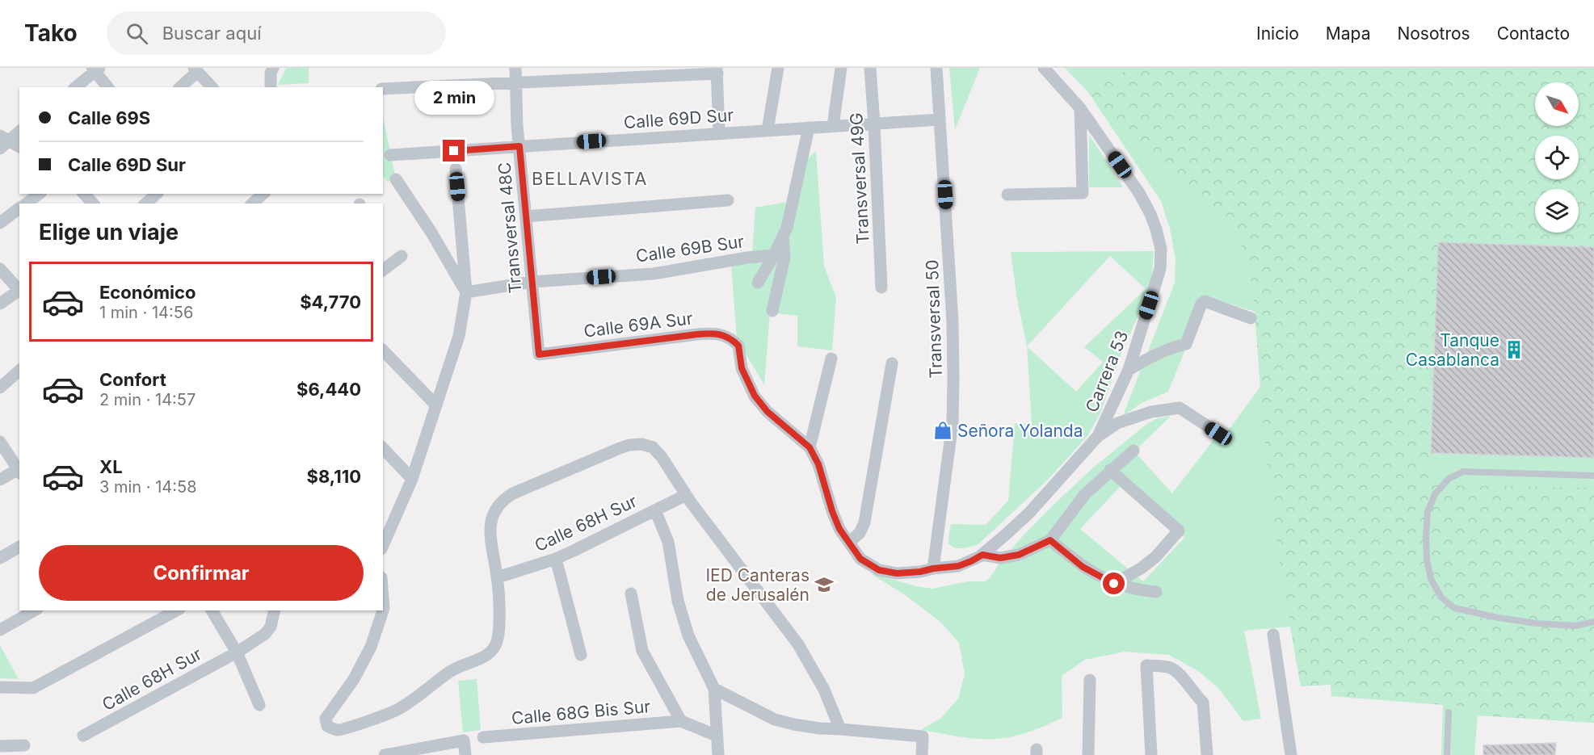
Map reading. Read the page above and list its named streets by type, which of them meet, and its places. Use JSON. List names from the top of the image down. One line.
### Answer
{"streets":{"street":["Calle 69D Sur","Transversal 49G","Transversal 48C","Calle 69B Sur","Transversal 50","Calle 69A Sur","Carrera 53","Calle 68H Sur","Calle 68G Bis Sur"]},"crossings":[["Calle 69D Sur","Transversal 49G"],["Calle 69D Sur","Transversal 48C"],["Calle 69D Sur","Transversal 50"],["Transversal 48C","Calle 69B Sur"],["Transversal 48C","Calle 69A Sur"],["Transversal 50","Carrera 53"]],"districts":["BELLAVISTA"],"places":{"building":["Tanque Casablanca"],"shop":["Señora Yolanda"],"school or university":["IED Canteras de Jerusalén"]},"north":"bottom right","page":{"header":"Tako","search":"Buscar aquí","nav":["Inicio","Mapa","Nosotros","Contacto"],"bubble":"2 min","banner":["Calle 69S","Calle 69D Sur"],"heading":"Elige un viaje","list":[{"name":"Económico","note":"1 min · 14:56","value":"$4,770"},{"name":"Confort","note":"2 min · 14:57","value":"$6,440"},{"name":"XL","note":"3 min · 14:58","value":"$8,110"}],"buttons":"Confirmar"}}
